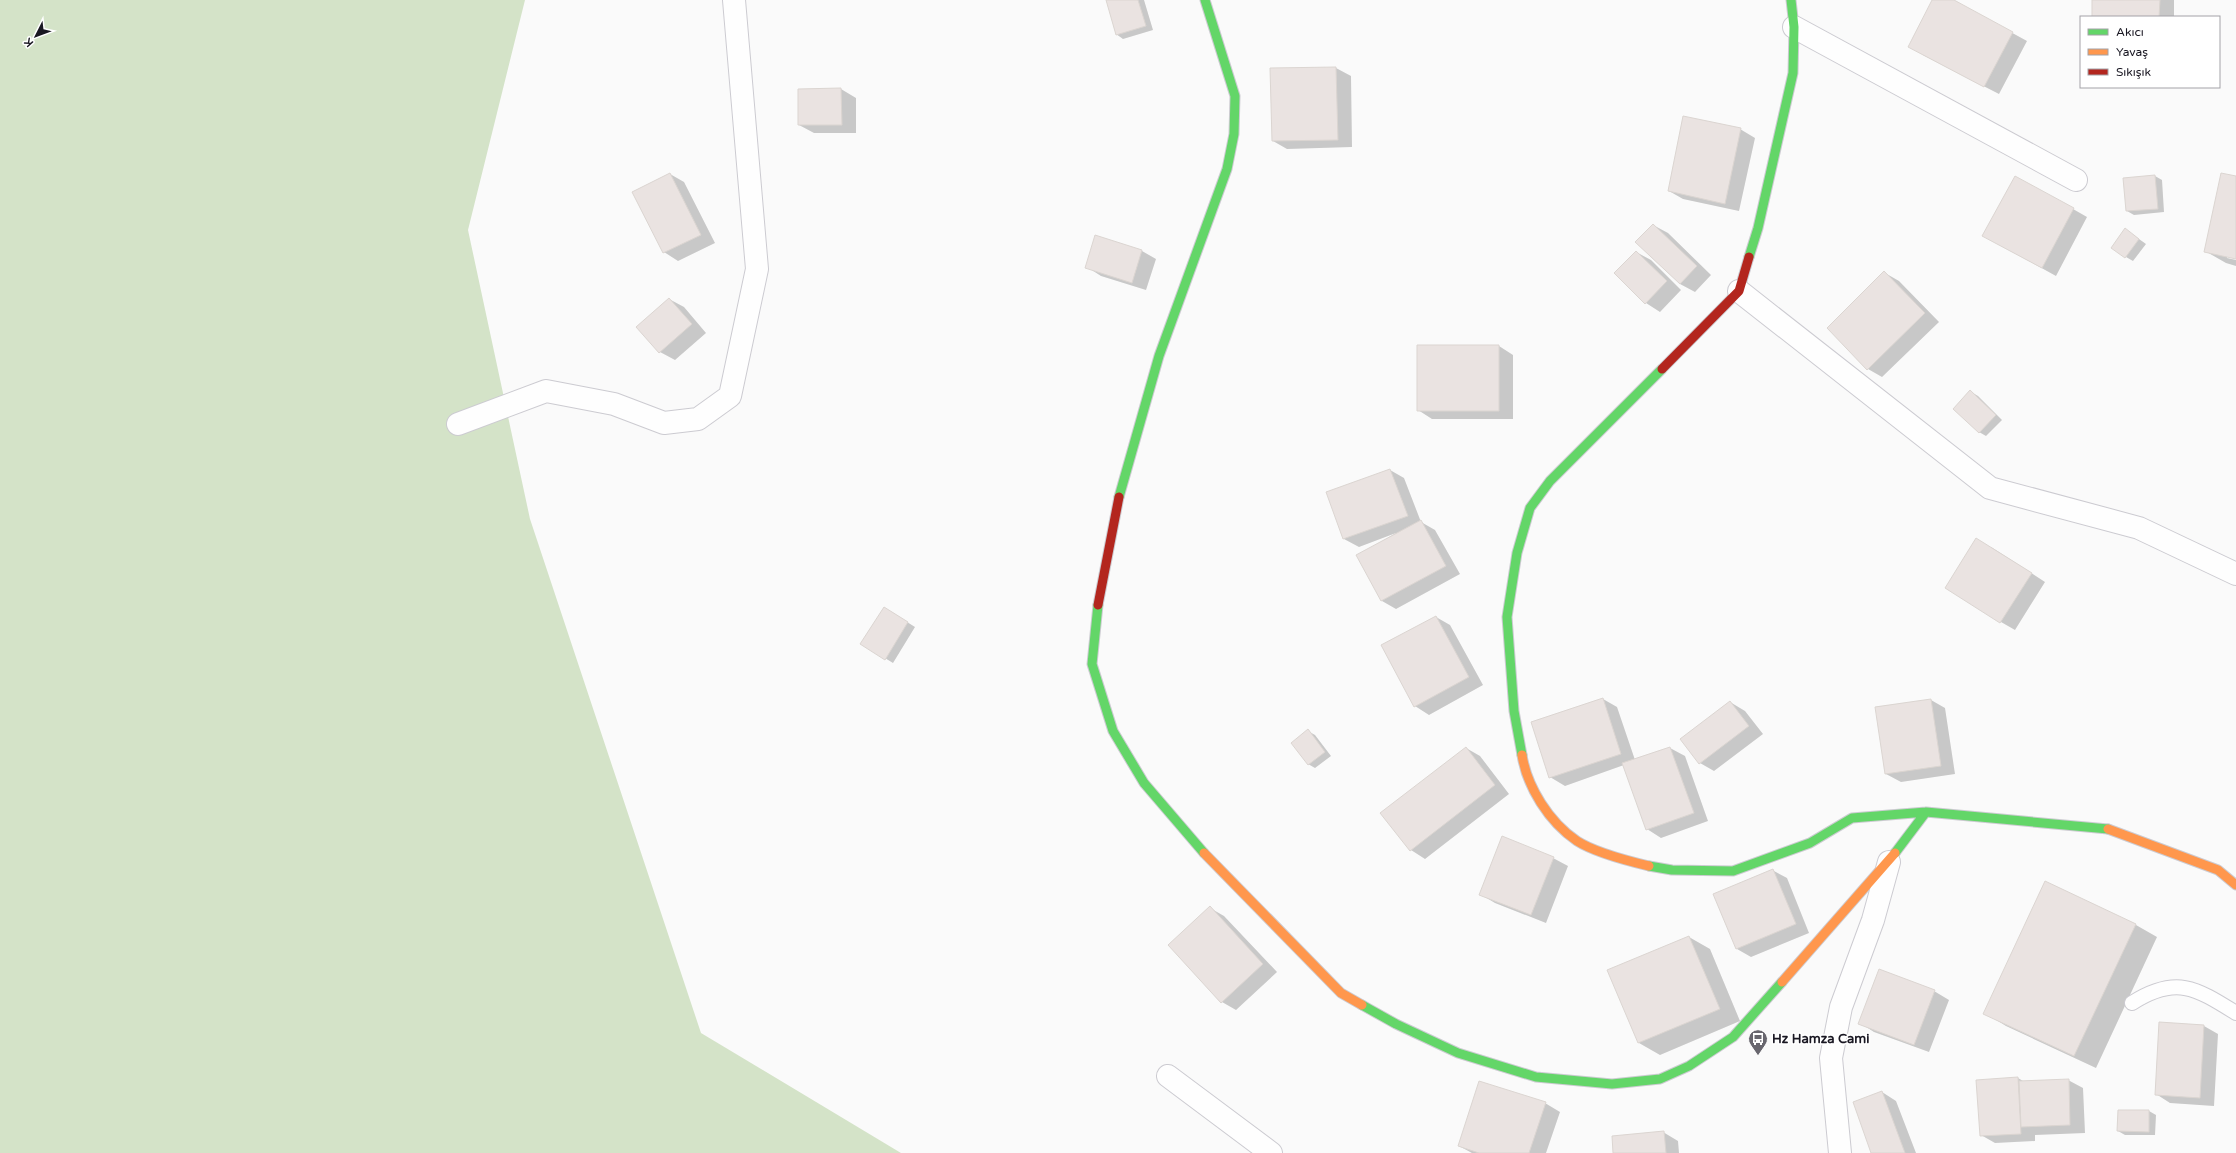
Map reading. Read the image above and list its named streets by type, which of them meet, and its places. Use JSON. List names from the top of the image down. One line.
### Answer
{"places":{"bus stop":["Hz Hamza Cami"]},"legend":["Akıcı","Yavaş","Sıkışık"],"north":"bottom left"}
